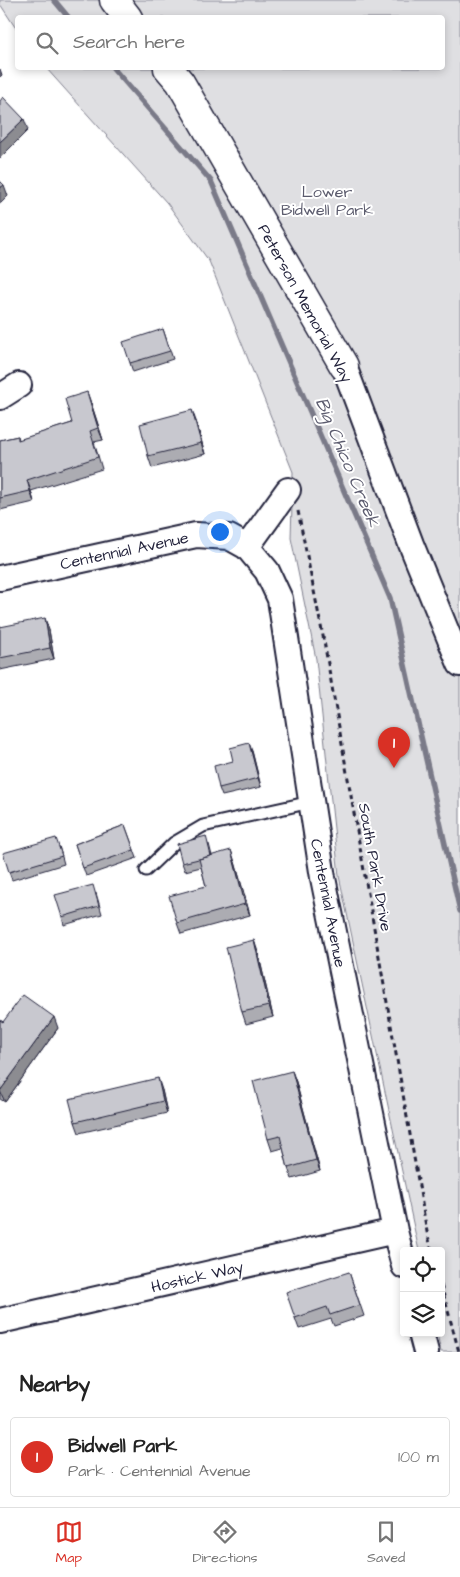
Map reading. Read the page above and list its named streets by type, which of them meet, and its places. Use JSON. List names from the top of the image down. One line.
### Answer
{"streets":{"street":["Peterson Memorial Way","Centennial Avenue","Hostick Way"],"path":["South Park Drive"]},"crossings":[["Centennial Avenue","Hostick Way"]],"water":["Big Chico Creek"],"parks":["Lower Bidwell Park"],"page":{"search":"Search here","pins":"1","heading":"Nearby","list":[{"mark":"1","name":"Bidwell Park","note":"Park · Centennial Avenue","value":"100 m"}],"nav":["Map","Directions","Saved"]}}
